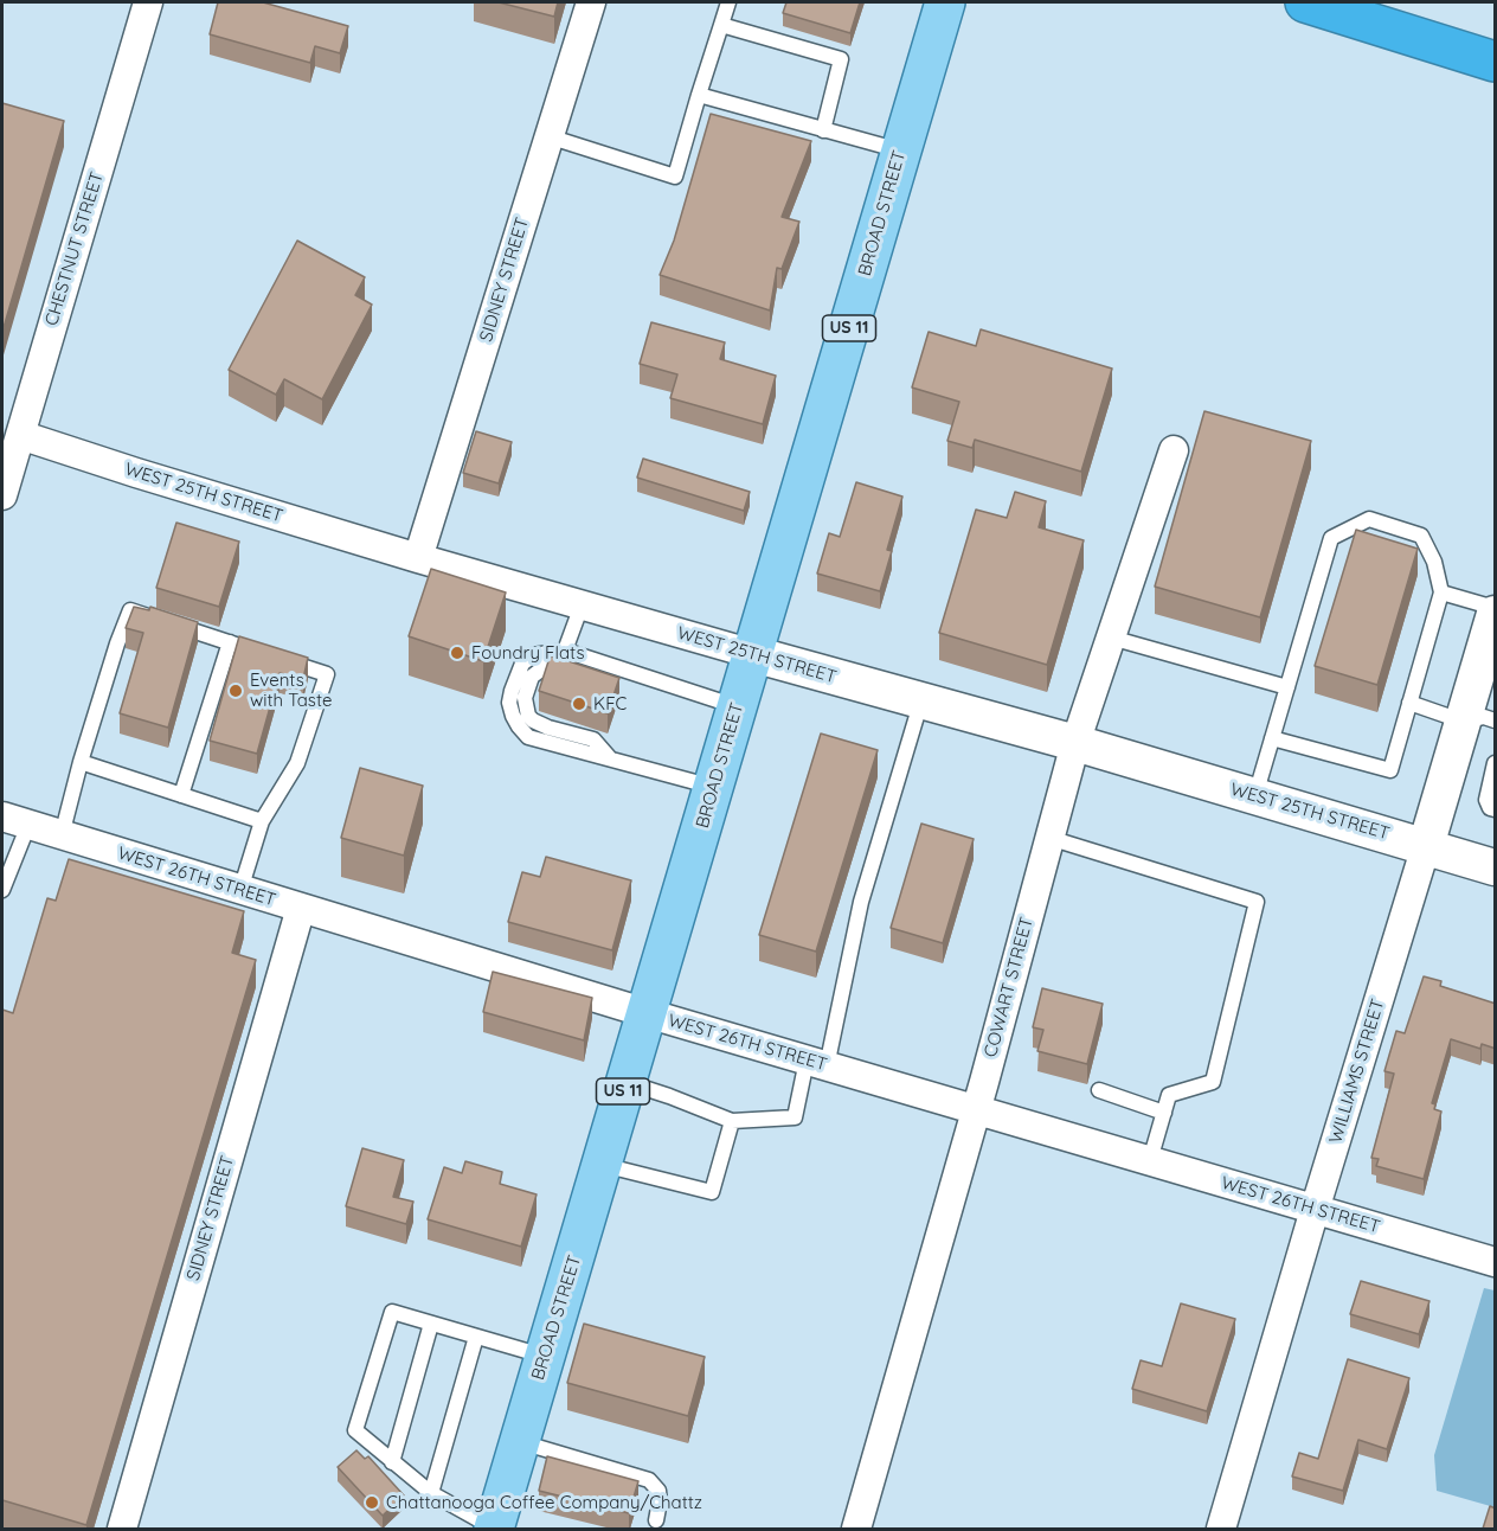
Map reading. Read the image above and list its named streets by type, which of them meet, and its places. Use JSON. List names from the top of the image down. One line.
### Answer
{"streets":{"main road":["BROAD STREET","US 11"],"street":["CHESTNUT STREET","SIDNEY STREET","WEST 25TH STREET","WEST 26TH STREET","COWART STREET","WILLIAMS STREET"]},"crossings":[["BROAD STREET","WEST 25TH STREET"],["BROAD STREET","WEST 26TH STREET"],["CHESTNUT STREET","WEST 25TH STREET"],["SIDNEY STREET","WEST 25TH STREET"],["SIDNEY STREET","WEST 26TH STREET"],["WEST 25TH STREET","COWART STREET"],["WEST 25TH STREET","WILLIAMS STREET"],["WEST 26TH STREET","COWART STREET"],["WEST 26TH STREET","WILLIAMS STREET"]],"places":["Foundry Flats","Events with Taste","KFC","Chattanooga Coffee Company/Chattz"]}
